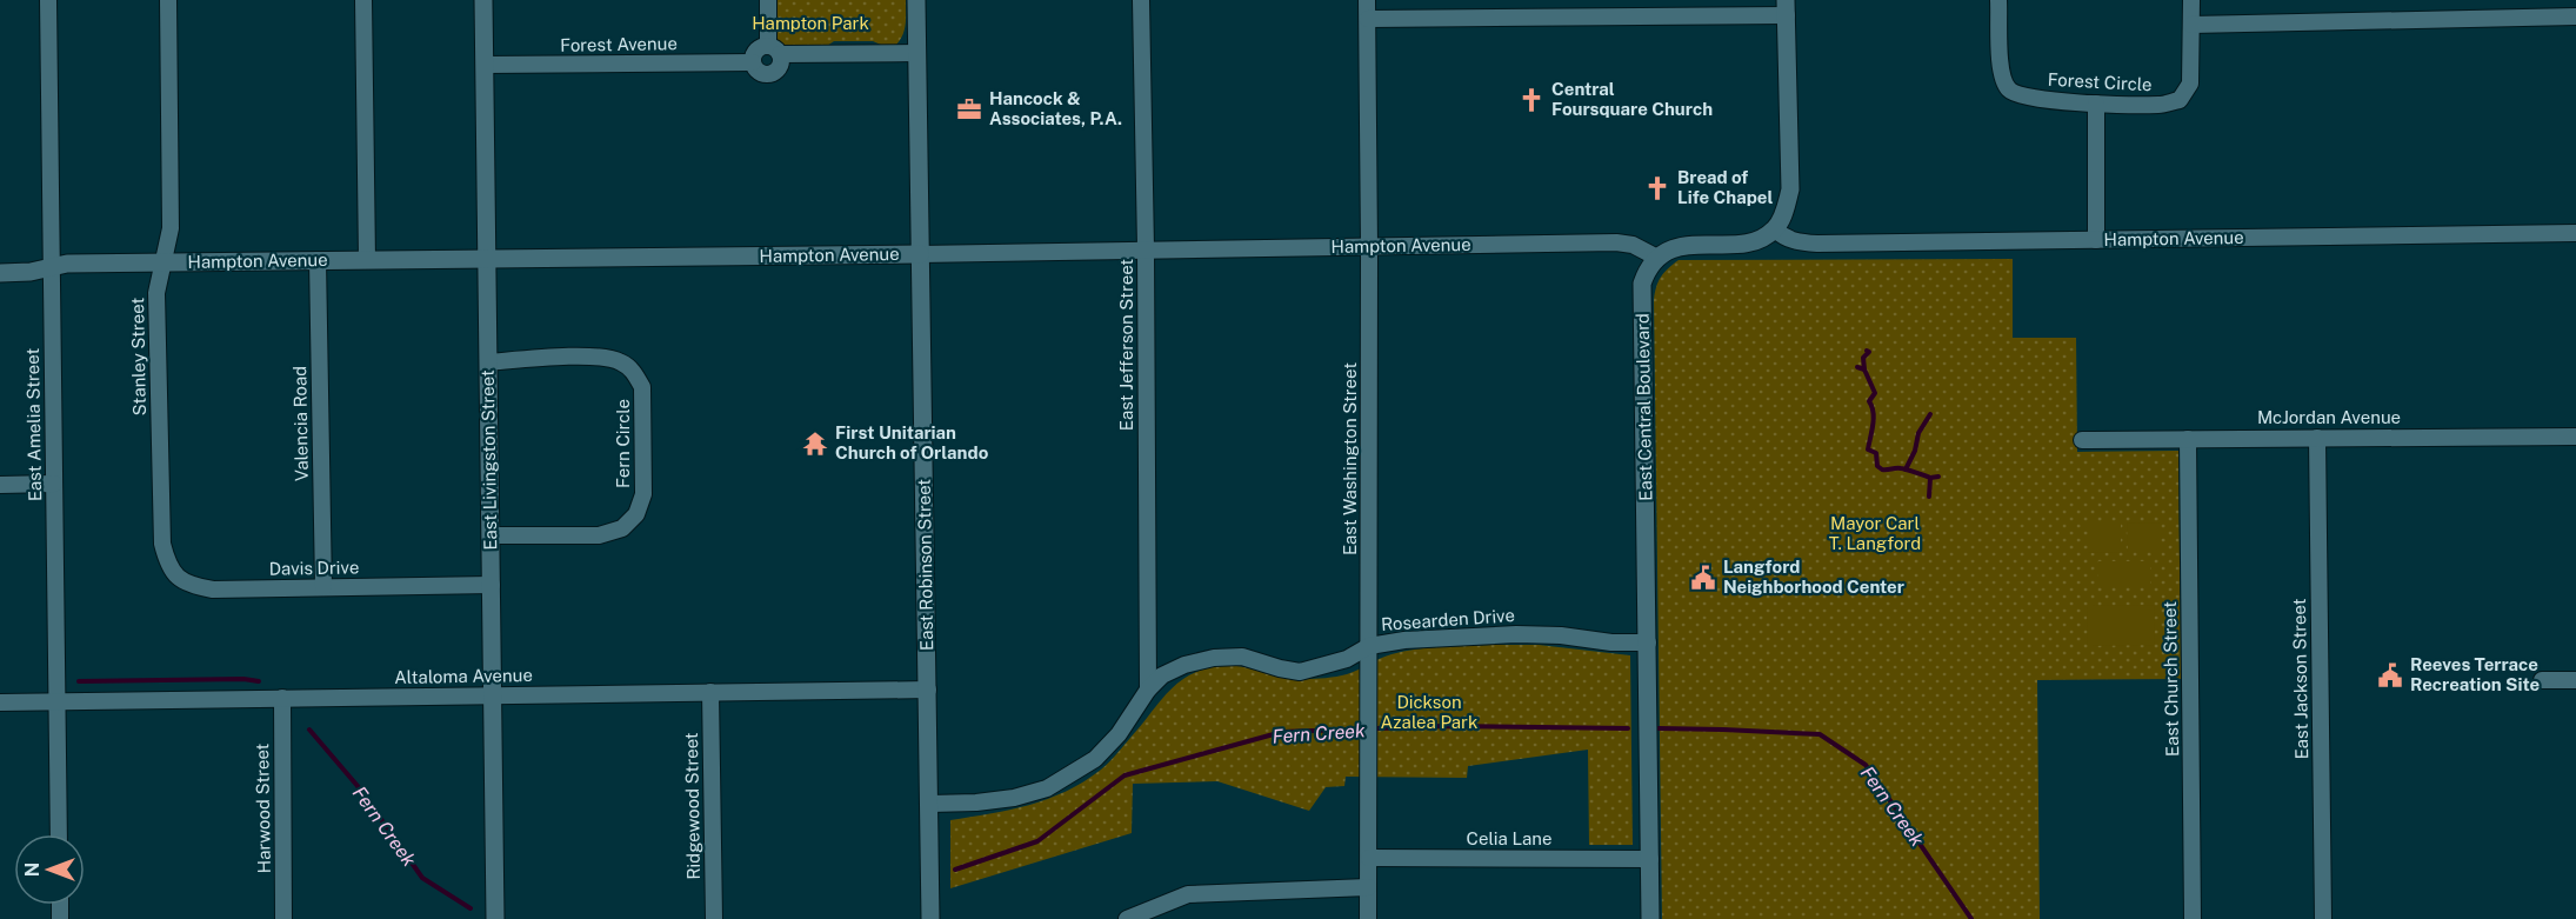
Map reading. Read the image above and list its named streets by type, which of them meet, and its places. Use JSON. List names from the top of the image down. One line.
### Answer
{"streets":{"street":["Forest Avenue","Forest Circle","Hampton Avenue","East Jefferson Street","Stanley Street","East Central Boulevard","McJordan Avenue","Valencia Road","East Amelia Street","Fern Circle","East Washington Street","East Livingston Street","East Robinson Street","Davis Drive","Rosearden Drive","Altaloma Avenue","East Church Street","East Jackson Street","Ridgewood Street","Harwood Street","Celia Lane"]},"crossings":[["Forest Avenue","East Livingston Street"],["Hampton Avenue","East Jefferson Street"],["Hampton Avenue","Stanley Street"],["Hampton Avenue","East Central Boulevard"],["Hampton Avenue","Valencia Road"],["Hampton Avenue","East Amelia Street"],["Hampton Avenue","East Washington Street"],["Hampton Avenue","East Livingston Street"],["Hampton Avenue","East Robinson Street"],["East Jefferson Street","Rosearden Drive"],["Stanley Street","Davis Drive"],["East Central Boulevard","Rosearden Drive"],["East Central Boulevard","Celia Lane"],["McJordan Avenue","East Church Street"],["McJordan Avenue","East Jackson Street"],["Valencia Road","Davis Drive"],["East Amelia Street","Altaloma Avenue"],["Fern Circle","East Livingston Street"],["East Washington Street","Rosearden Drive"],["East Washington Street","Celia Lane"],["East Livingston Street","Davis Drive"],["East Livingston Street","Altaloma Avenue"],["East Robinson Street","Rosearden Drive"],["East Robinson Street","Altaloma Avenue"],["Altaloma Avenue","Ridgewood Street"],["Altaloma Avenue","Harwood Street"]],"water":["Fern Creek"],"parks":["Hampton Park","Mayor Carl T. Langford","Dickson Azalea Park"],"places":{"church":["Central Foursquare Church","Bread of Life Chapel"],"office":["Hancock & Associates, P.A."],"temple":["First Unitarian Church of Orlando"],"public building":["Langford Neighborhood Center","Reeves Terrace Recreation Site"]},"north":"left"}
